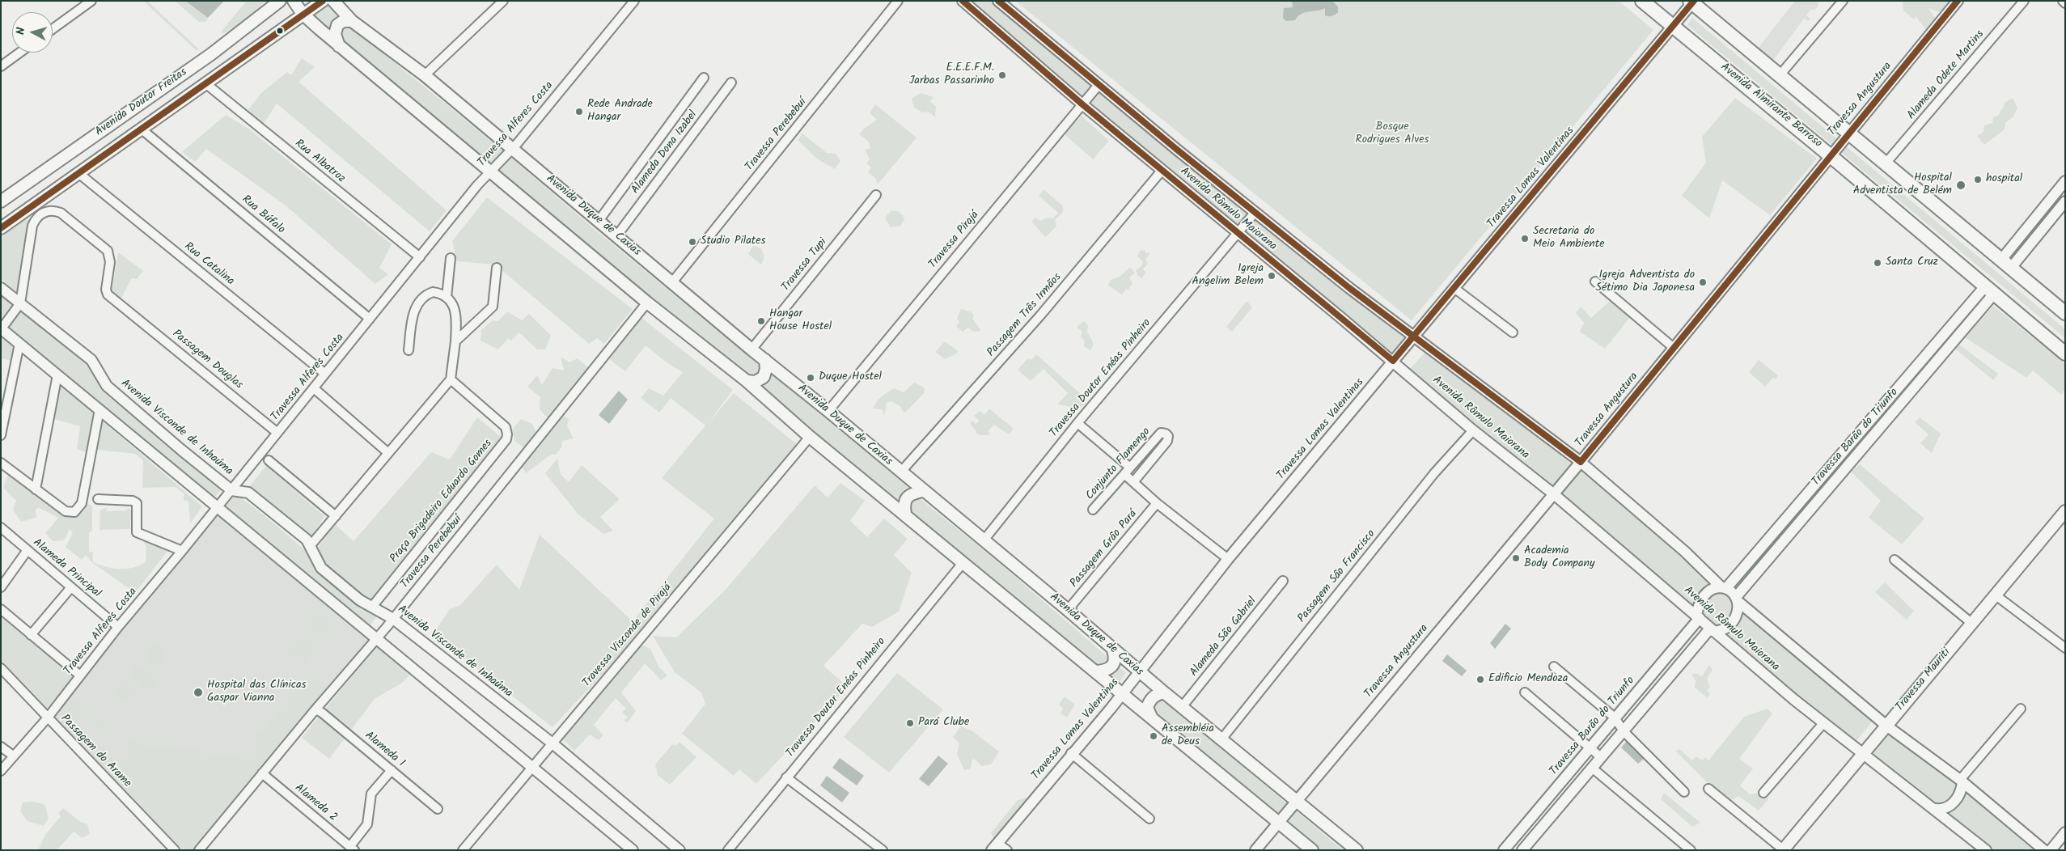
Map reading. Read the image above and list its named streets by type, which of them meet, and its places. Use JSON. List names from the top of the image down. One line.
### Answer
{"streets":{"highway":["Avenida Almirante Barroso"],"main road":["Avenida Doutor Freitas","Avenida Duque de Caxias","Travessa Mauriti"],"street":["Alameda Odete Martins","Travessa Angustura","Travessa Alferes Costa","Travessa Perebebuí","Alameda Dona Izabel","Rua Albatroz","Travessa Lomas Valentinas","Avenida Rômulo Maiorana","Rua Búfalo","Travessa Pirajá","Rua Catalina","Travessa Tupi","Passagem Três Irmãos","Passagem Douglas","Travessa Doutor Enéas Pinheiro","Avenida Visconde de Inhaúma","Travessa Barão do Triunfo","Conjunto Flamengo","Praça Brigadeiro Eduardo Gomes","Passagem Grão Pará","Alameda Principal","Passagem São Francisco","Travessa Visconde de Pirajá","Alameda São Gabriel","Alameda 1","Passagem do Arame","Alameda 2"]},"crossings":[["Travessa Angustura","Avenida Almirante Barroso"],["Travessa Angustura","Avenida Rômulo Maiorana"],["Travessa Angustura","Avenida Duque de Caxias"],["Avenida Doutor Freitas","Rua Albatroz"],["Avenida Doutor Freitas","Rua Búfalo"],["Avenida Doutor Freitas","Rua Catalina"],["Avenida Almirante Barroso","Travessa Lomas Valentinas"],["Avenida Almirante Barroso","Travessa Barão do Triunfo"],["Travessa Alferes Costa","Rua Albatroz"],["Travessa Alferes Costa","Rua Búfalo"],["Travessa Alferes Costa","Avenida Duque de Caxias"],["Travessa Alferes Costa","Rua Catalina"],["Travessa Alferes Costa","Passagem Douglas"],["Travessa Alferes Costa","Avenida Visconde de Inhaúma"],["Travessa Alferes Costa","Alameda Principal"],["Travessa Alferes Costa","Passagem do Arame"],["Travessa Perebebuí","Avenida Duque de Caxias"],["Travessa Perebebuí","Avenida Visconde de Inhaúma"],["Travessa Perebebuí","Alameda 1"],["Travessa Perebebuí","Alameda 2"],["Alameda Dona Izabel","Avenida Duque de Caxias"],["Travessa Lomas Valentinas","Avenida Rômulo Maiorana"],["Travessa Lomas Valentinas","Avenida Duque de Caxias"],["Avenida Rômulo Maiorana","Travessa Pirajá"],["Avenida Rômulo Maiorana","Passagem Três Irmãos"],["Avenida Rômulo Maiorana","Travessa Doutor Enéas Pinheiro"],["Avenida Rômulo Maiorana","Travessa Barão do Triunfo"],["Avenida Rômulo Maiorana","Passagem São Francisco"],["Avenida Rômulo Maiorana","Travessa Mauriti"],["Avenida Duque de Caxias","Travessa Pirajá"],["Avenida Duque de Caxias","Travessa Tupi"],["Avenida Duque de Caxias","Passagem Três Irmãos"],["Avenida Duque de Caxias","Travessa Doutor Enéas Pinheiro"],["Avenida Duque de Caxias","Passagem Grão Pará"],["Avenida Duque de Caxias","Passagem São Francisco"],["Avenida Duque de Caxias","Alameda São Gabriel"],["Passagem Douglas","Avenida Visconde de Inhaúma"],["Avenida Visconde de Inhaúma","Praça Brigadeiro Eduardo Gomes"],["Avenida Visconde de Inhaúma","Travessa Visconde de Pirajá"]],"parks":["Bosque Rodrigues Alves"],"places":["E.E.E.F.M. Jarbas Passarinho","Rede Andrade Hangar","hospital","Hospital Adventista de Belém","Secretaria do Meio Ambiente","Studio Pilates","Santa Cruz","Igreja Angelim Belem","Igreja Adventista do Sétimo Dia Japonesa","Hangar House Hostel","Duque Hostel","Academia Body Company","Edificio Mendoza","Hospital das Clínicas Gaspar Vianna","Pará Clube","Assembléia de Deus"],"north":"left"}
